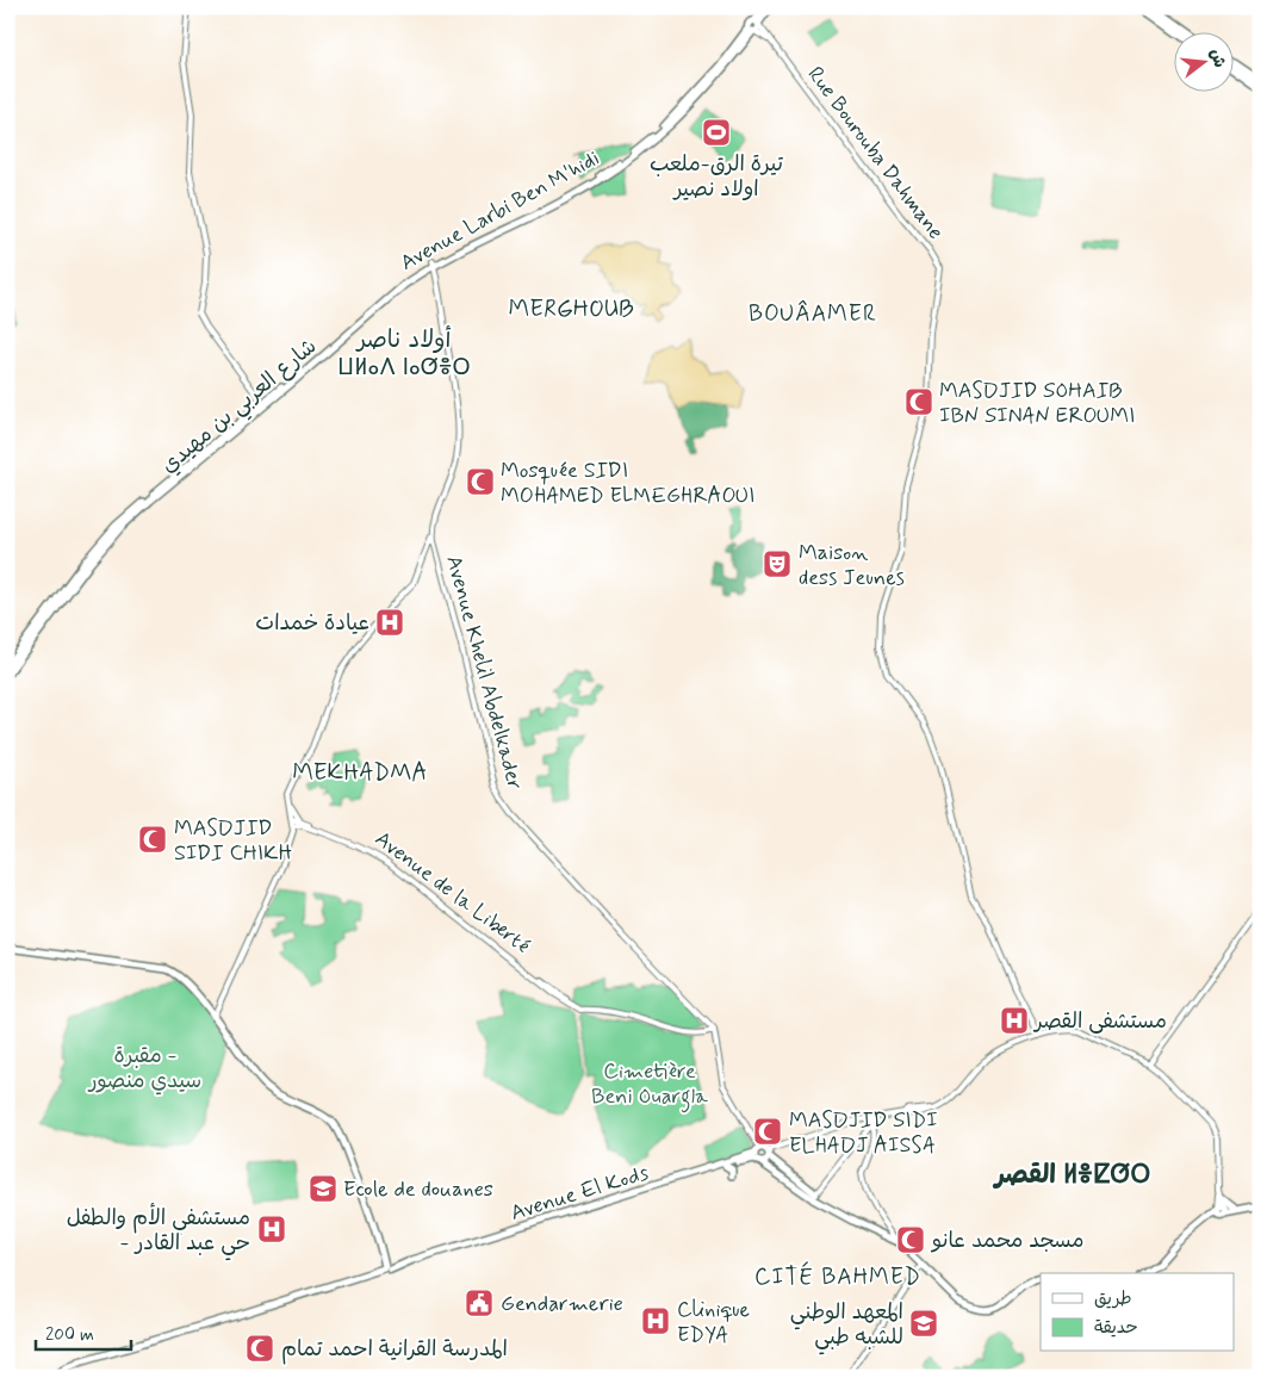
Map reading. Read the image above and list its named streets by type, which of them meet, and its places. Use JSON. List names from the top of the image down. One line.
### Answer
{"streets":{"main road":["شارع العربي بن مهيدي","Avenue El Kods"],"street":["Rue Bourouba Dahmane","Avenue Khelil Abdelkader","Avenue de la Liberté"]},"crossings":[["Rue Bourouba Dahmane","شارع العربي بن مهيدي"],["شارع العربي بن مهيدي","Avenue Khelil Abdelkader"],["Avenue Khelil Abdelkader","Avenue de la Liberté"]],"districts":["MERGHOUB","BOUÂAMER","أولاد ناصر ⵡⵍⴰⴷ ⵏⴰⵚⴻⵔ","MEKHADMA","القصر ⵍⴻⵇⵚⵔ","CITÉ BAHMED"],"parks":["مقبرة - سيدي منصور","Cimetière Beni Ouargla"],"places":{"sports":["تيرة الرق-ملعب اولاد نصير"],"mosque":["MASDJID SOHAIB IBN SINAN EROUMI","Mosquée SIDI MOHAMED ELMEGHRAOUI","MASDJID SIDI CHIKH","MASDJID SIDI ELHADJ AISSA","مسجد محمد عانو","المدرسة القرانية احمد تمام"],"theatre":["Maison dess Jeunes"],"hospital":["عيادة خمدات","مستشفى القصر","مستشفي الأم والطفل - حي عبد القادر","Clinique EDYA"],"school or university":["Ecole de douanes","المعهد الوطني للشبه طبي"],"public building":["Gendarmerie"]},"legend":["طريق","حديقة"],"scale_bar":"200 m","north":"right"}
